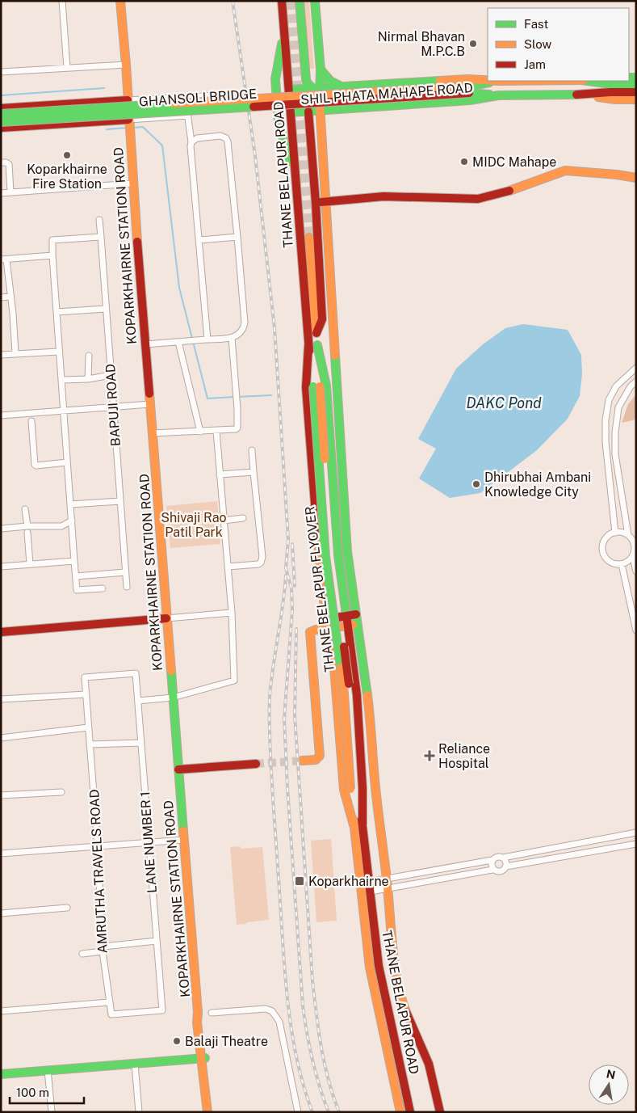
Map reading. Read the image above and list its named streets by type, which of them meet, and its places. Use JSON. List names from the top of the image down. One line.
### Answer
{"streets":{"main road":["SHIL PHATA MAHAPE ROAD","GHANSOLI BRIDGE","THANE BELAPUR ROAD","KOPARKHAIRNE STATION ROAD","THANE BELAPUR FLYOVER"],"street":["BAPUJI ROAD","LANE NUMBER 1","AMRUTHA TRAVELS ROAD"]},"crossings":[["SHIL PHATA MAHAPE ROAD","GHANSOLI BRIDGE"],["SHIL PHATA MAHAPE ROAD","THANE BELAPUR ROAD"],["THANE BELAPUR ROAD","THANE BELAPUR FLYOVER"],["LANE NUMBER 1","AMRUTHA TRAVELS ROAD"]],"water":["DAKC Pond"],"parks":["Shivaji Rao Patil Park"],"places":{"other":["Nirmal Bhavan M.P.C.B","Koparkhairne Fire Station","MIDC Mahape","Dhirubhai Ambani Knowledge City","Balaji Theatre"],"health":["Reliance Hospital"],"transit":["Koparkhairne"]},"legend":["Fast","Slow","Jam"],"scale_bar":"100 m","north":"top"}
